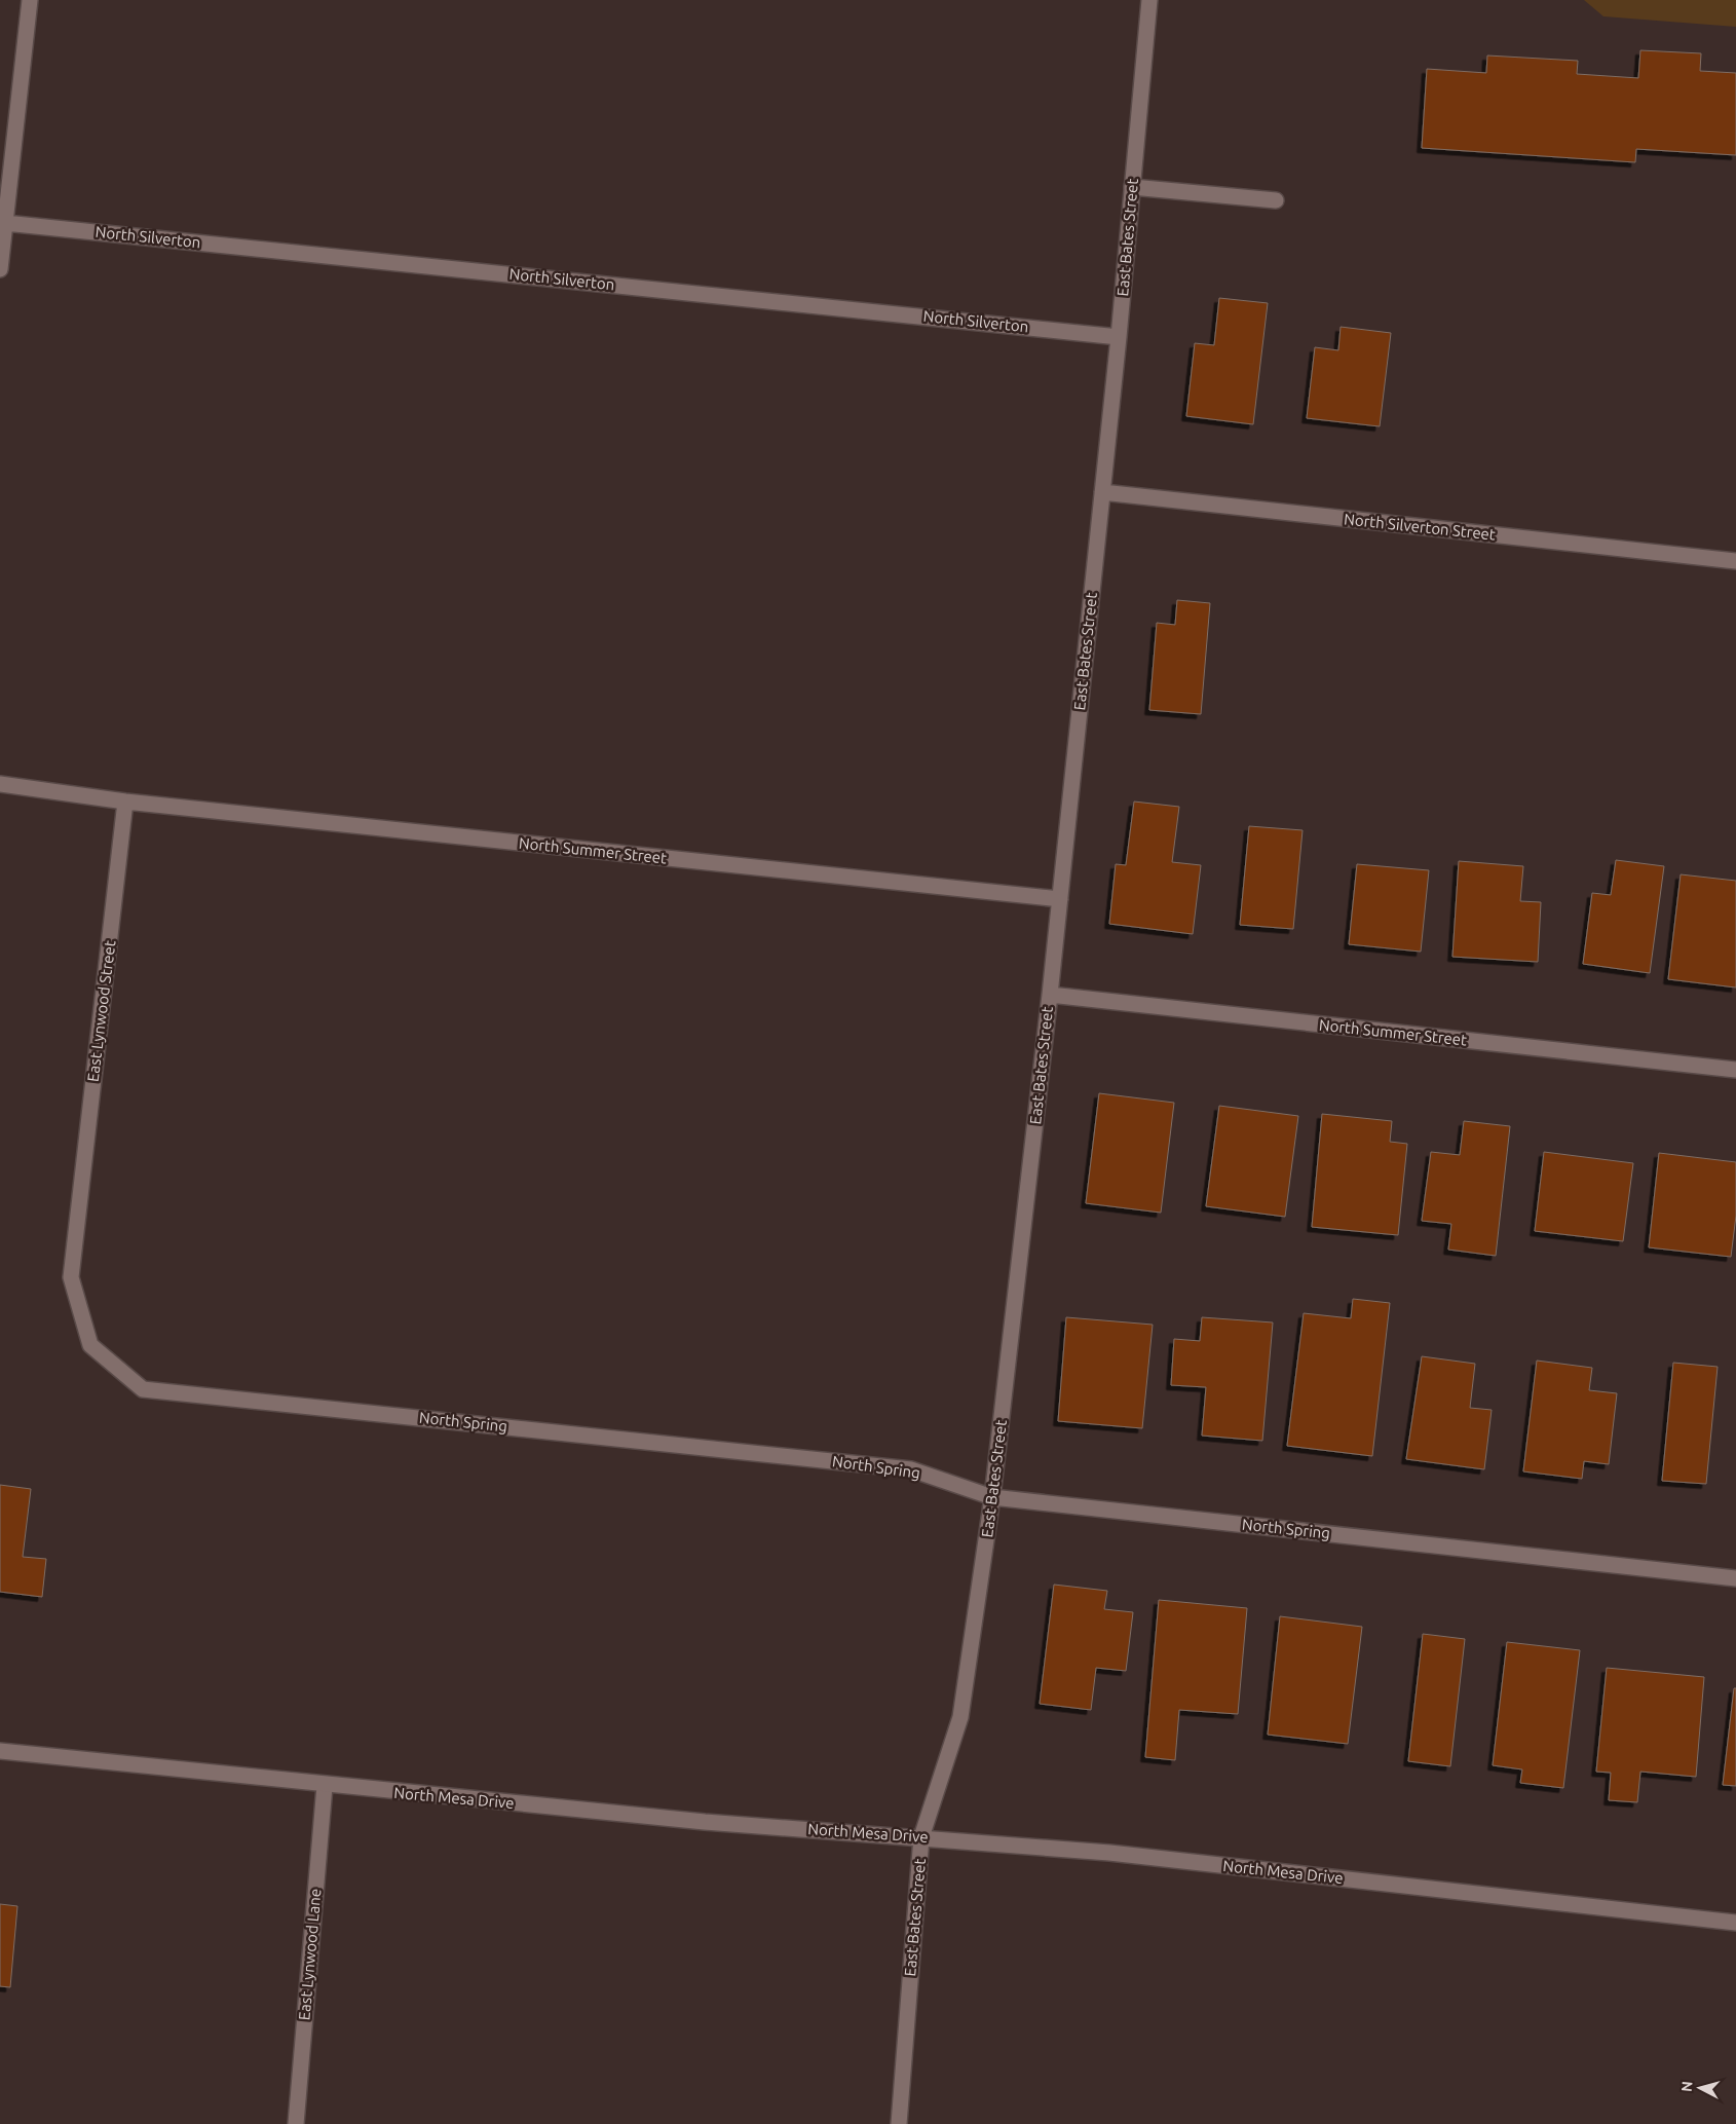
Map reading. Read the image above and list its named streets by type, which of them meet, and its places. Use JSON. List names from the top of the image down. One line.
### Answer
{"streets":{"street":["North Silverton","East Bates Street","North Silverton Street","North Summer Street","East Lynwood Street","North Spring","North Mesa Drive","East Lynwood Lane"]},"crossings":[["North Silverton","East Bates Street"],["East Bates Street","North Silverton Street"],["East Bates Street","North Summer Street"],["East Bates Street","North Spring"],["East Bates Street","North Mesa Drive"],["North Summer Street","East Lynwood Street"],["East Lynwood Street","North Spring"],["North Mesa Drive","East Lynwood Lane"]],"north":"left"}
